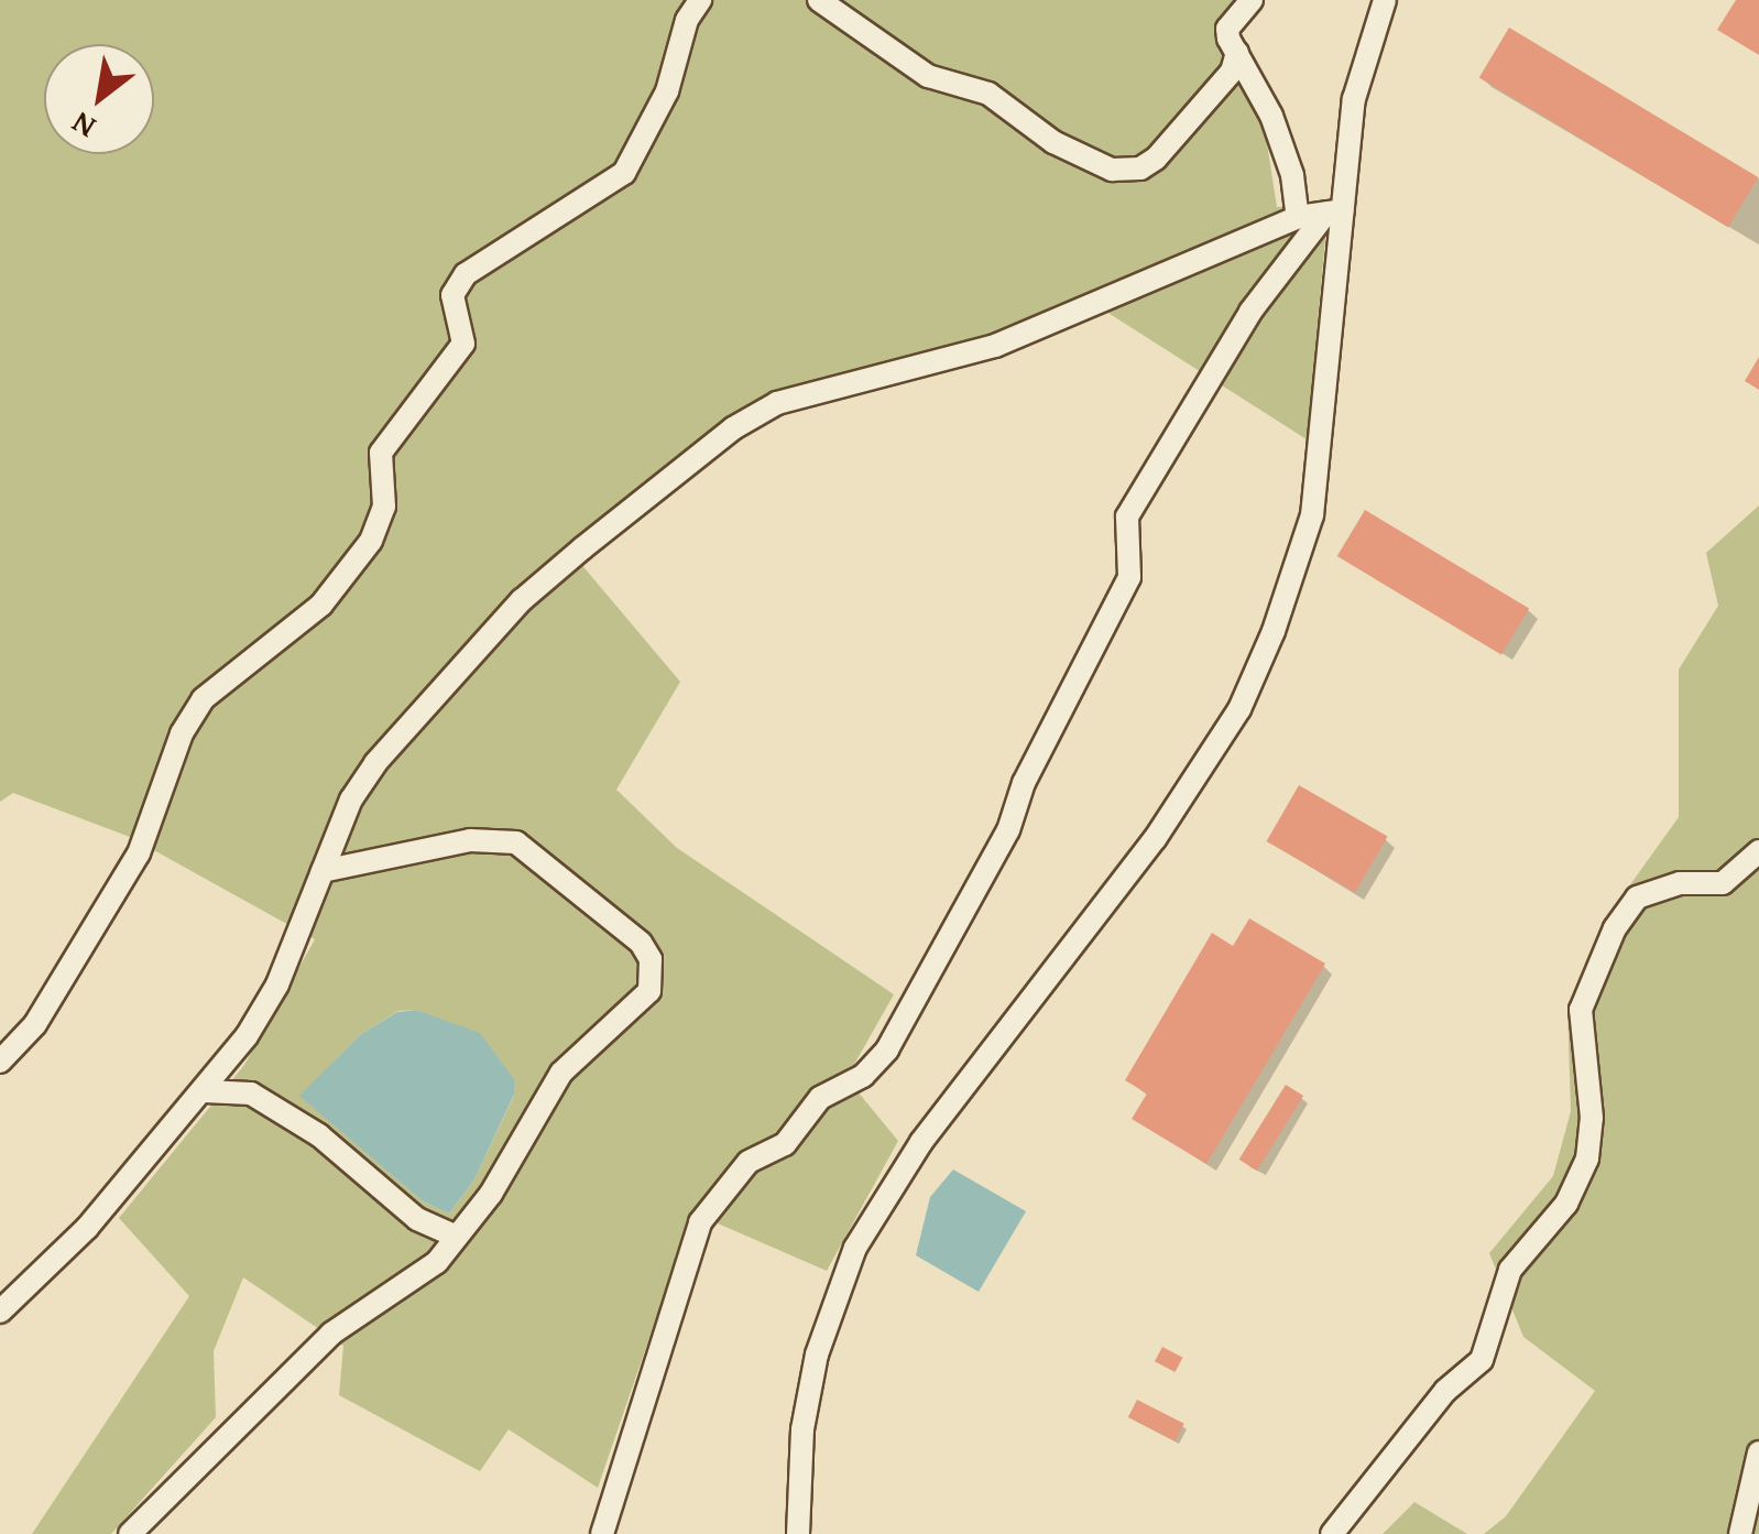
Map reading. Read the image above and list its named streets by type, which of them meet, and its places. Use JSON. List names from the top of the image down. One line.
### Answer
{"north":"bottom left"}
